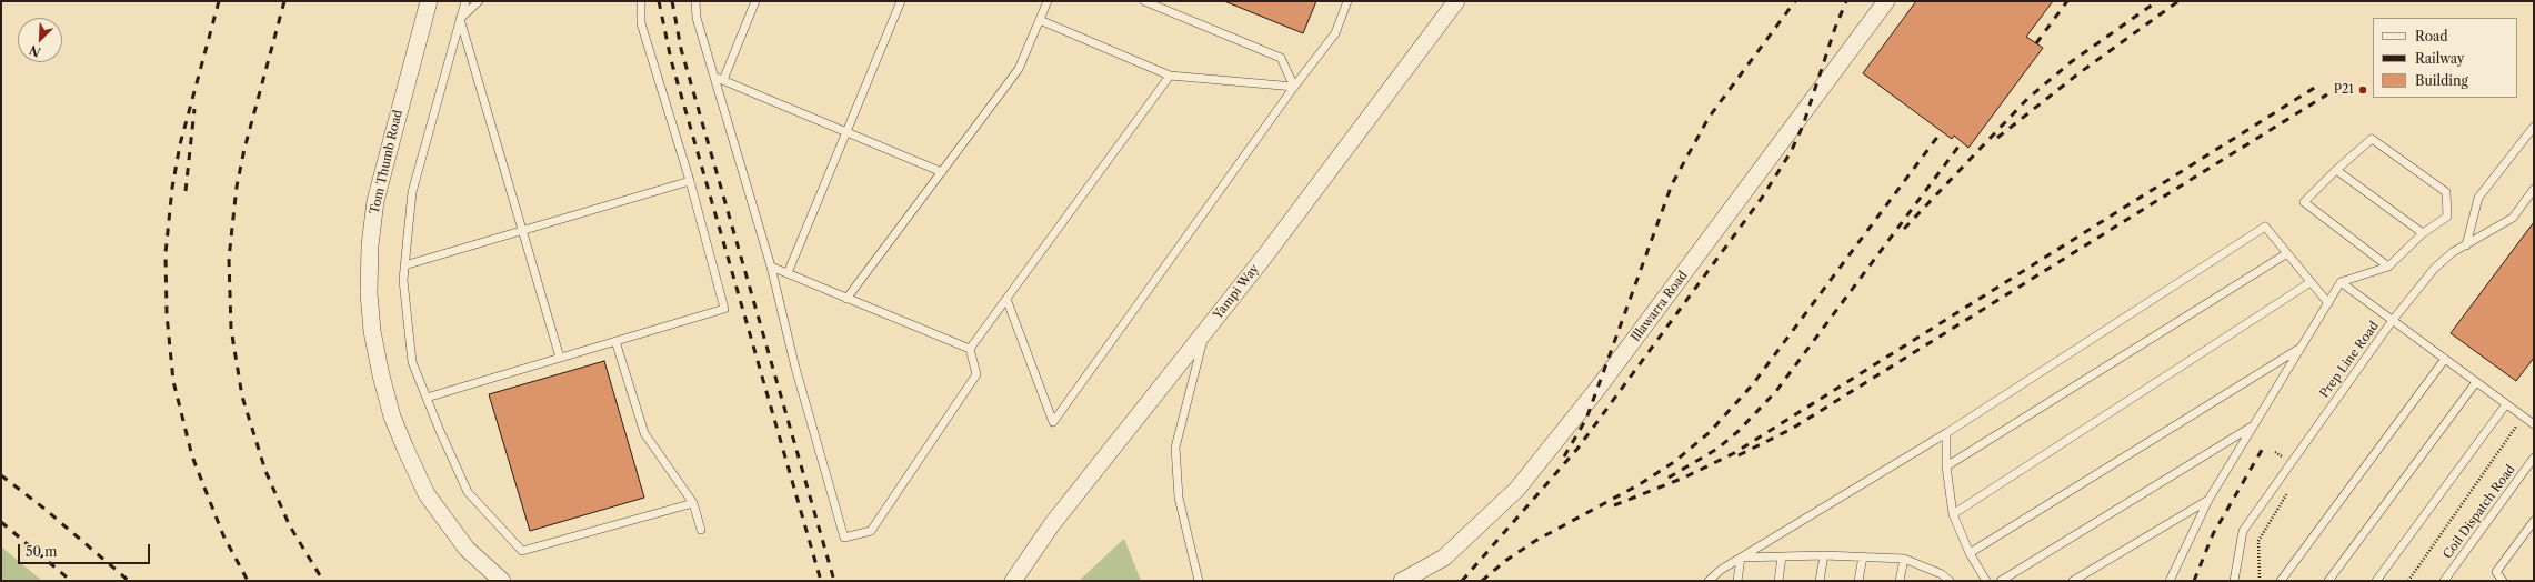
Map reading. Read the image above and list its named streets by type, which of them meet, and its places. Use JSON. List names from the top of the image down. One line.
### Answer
{"streets":{"street":["Tom Thumb Road","Yampi Way","Illawarra Road"],"lane":["Prep Line Road","Coil Dispatch Road"]},"places":["P21"],"legend":["Road","Railway","Building"],"scale_bar":"50 m","north":"bottom left"}
